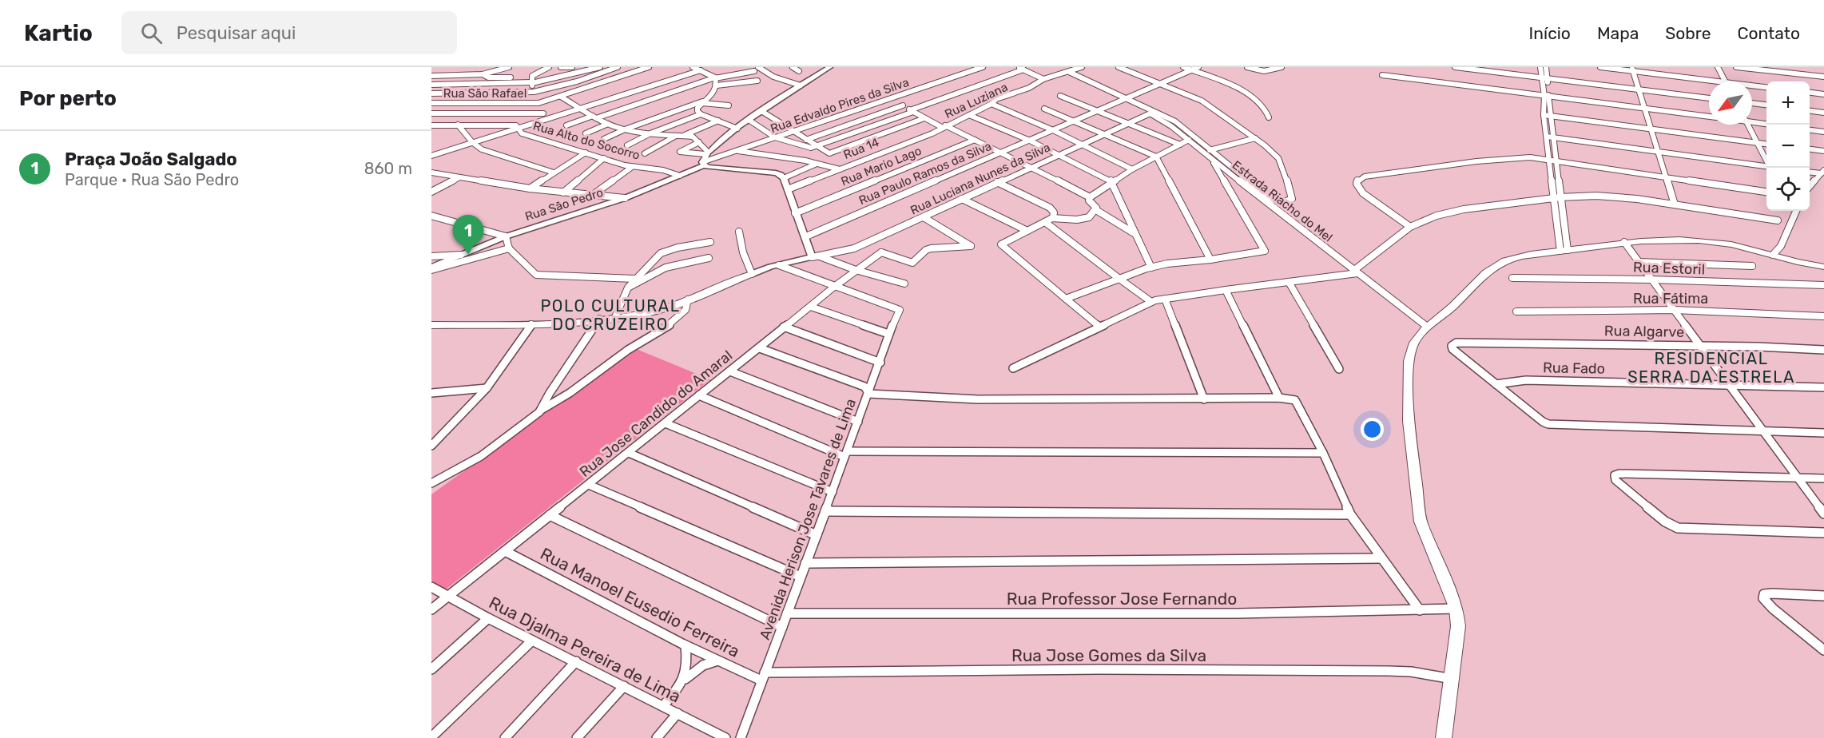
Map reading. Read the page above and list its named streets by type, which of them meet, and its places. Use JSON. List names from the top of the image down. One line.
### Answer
{"streets":{"street":["Rua São Rafael","Rua Luziana","Rua Edvaldo Pires da Silva","Rua Alto do Socorro","Rua 14","Rua Mario Lago","Rua Paulo Ramos da Silva","Rua Luciana Nunes da Silva","Estrada Riacho do Mel","Rua São Pedro","Rua Estoril","Rua Fátima","Rua Algarve","Rua Fado","Rua Jose Candido do Amaral","Avenida Herison Jose Tavares de Lima","Rua Professor Jose Fernando","Rua Manoel Eusedio Ferreira","Rua Djalma Pereira de Lima","Rua Jose Gomes da Silva"]},"crossings":[["Rua Luziana","Rua 14"],["Rua Luziana","Estrada Riacho do Mel"],["Rua Edvaldo Pires da Silva","Rua São Pedro"],["Rua Alto do Socorro","Rua São Pedro"],["Rua Paulo Ramos da Silva","Estrada Riacho do Mel"],["Rua Luciana Nunes da Silva","Estrada Riacho do Mel"],["Rua Algarve","Rua Fado"],["Rua Jose Candido do Amaral","Avenida Herison Jose Tavares de Lima"],["Rua Jose Candido do Amaral","Rua Manoel Eusedio Ferreira"],["Rua Jose Candido do Amaral","Rua Djalma Pereira de Lima"],["Avenida Herison Jose Tavares de Lima","Rua Professor Jose Fernando"],["Avenida Herison Jose Tavares de Lima","Rua Manoel Eusedio Ferreira"],["Avenida Herison Jose Tavares de Lima","Rua Jose Gomes da Silva"],["Rua Manoel Eusedio Ferreira","Rua Jose Gomes da Silva"]],"districts":["POLO CULTURAL DO CRUZEIRO","RESIDENCIAL SERRA DA ESTRELA"],"north":"bottom left","page":{"header":"Kartio","search":"Pesquisar aqui","nav":["Início","Mapa","Sobre","Contato"],"heading":"Por perto","map_buttons":["+","−"],"list":[{"mark":"1","name":"Praça João Salgado","note":"Parque · Rua São Pedro","value":"860 m"}],"pins":"1"}}
